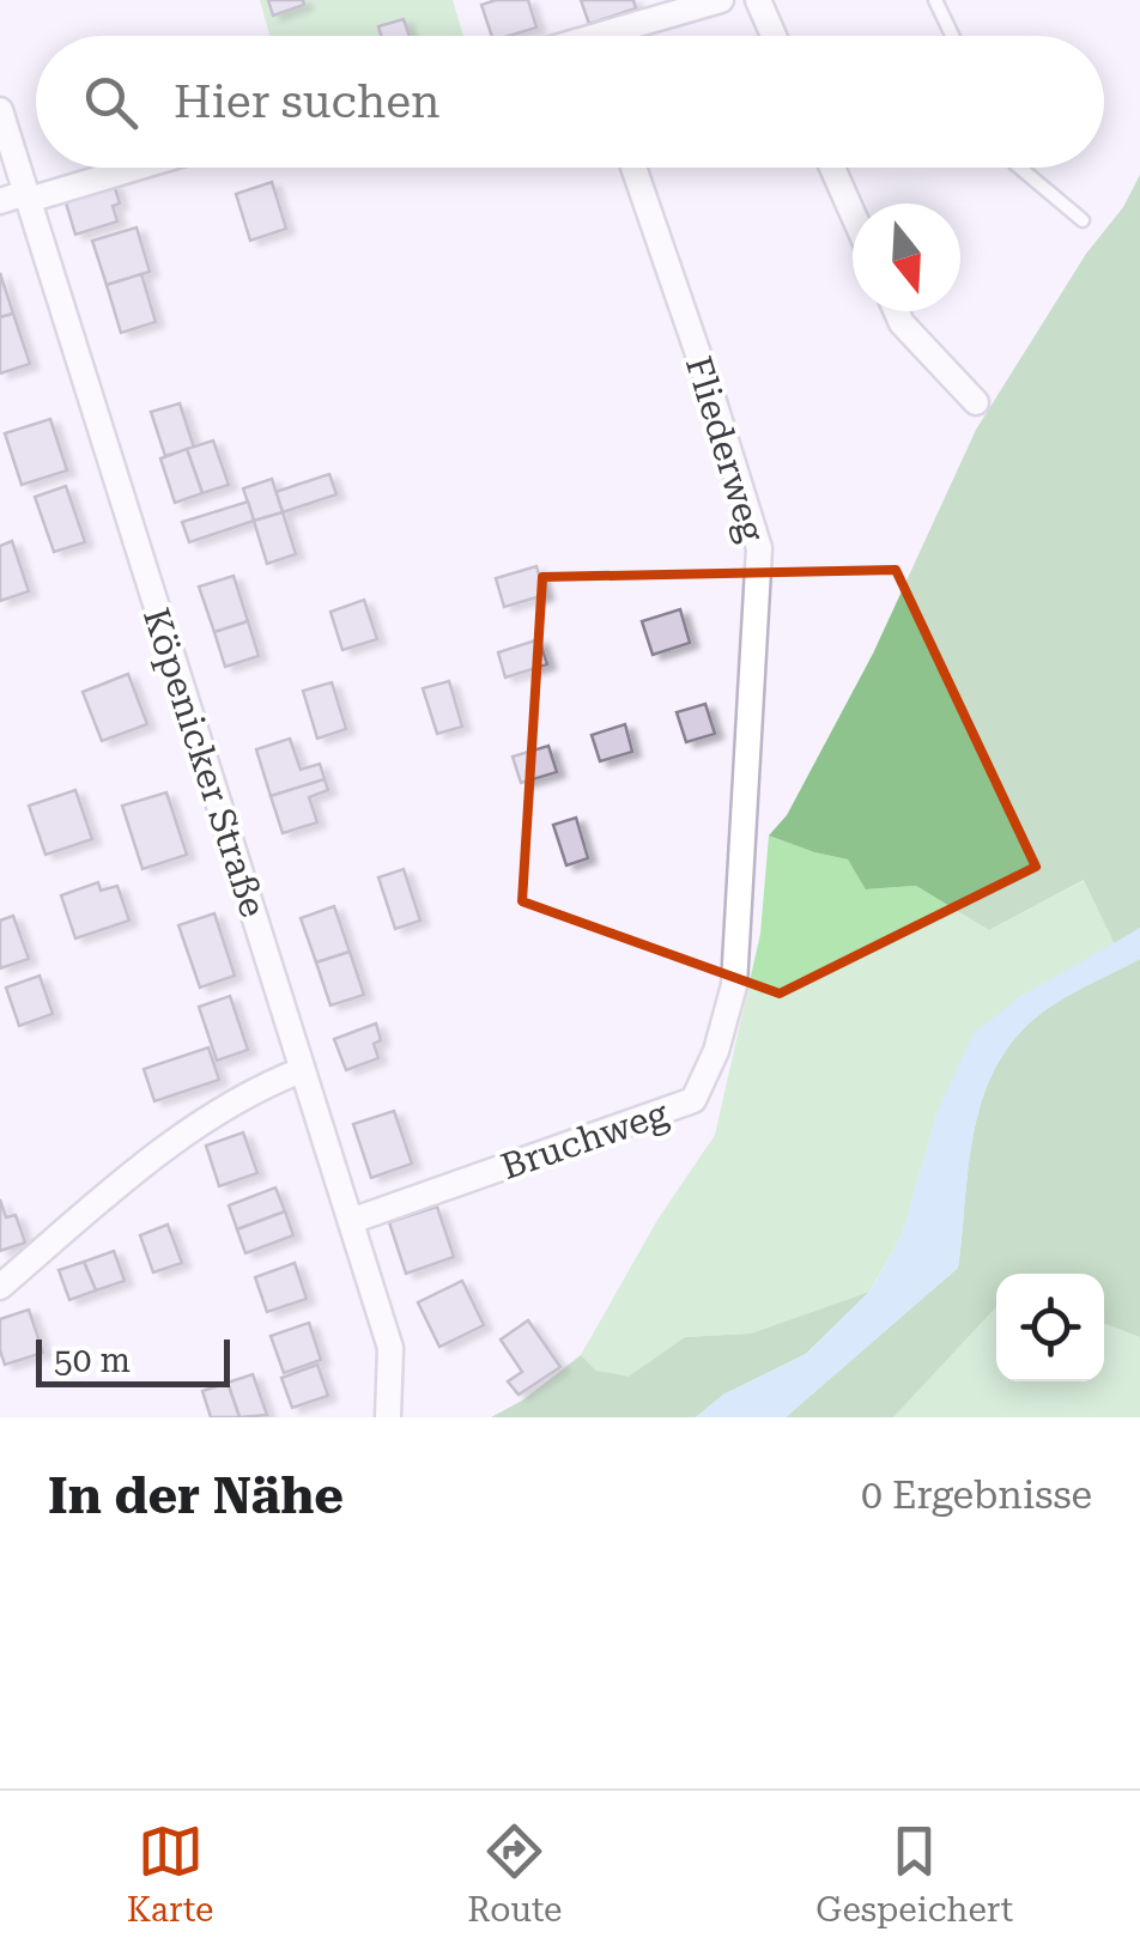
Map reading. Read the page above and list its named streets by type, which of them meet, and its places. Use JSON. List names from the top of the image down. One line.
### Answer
{"streets":{"street":["Fliederweg","Köpenicker Straße","Bruchweg"]},"crossings":[["Fliederweg","Bruchweg"],["Köpenicker Straße","Bruchweg"]],"scale_bar":"50 m","north":"bottom","page":{"search":"Hier suchen","scale":"50 m","heading":["In der Nähe","0 Ergebnisse"],"nav":["Karte","Route","Gespeichert"]}}
